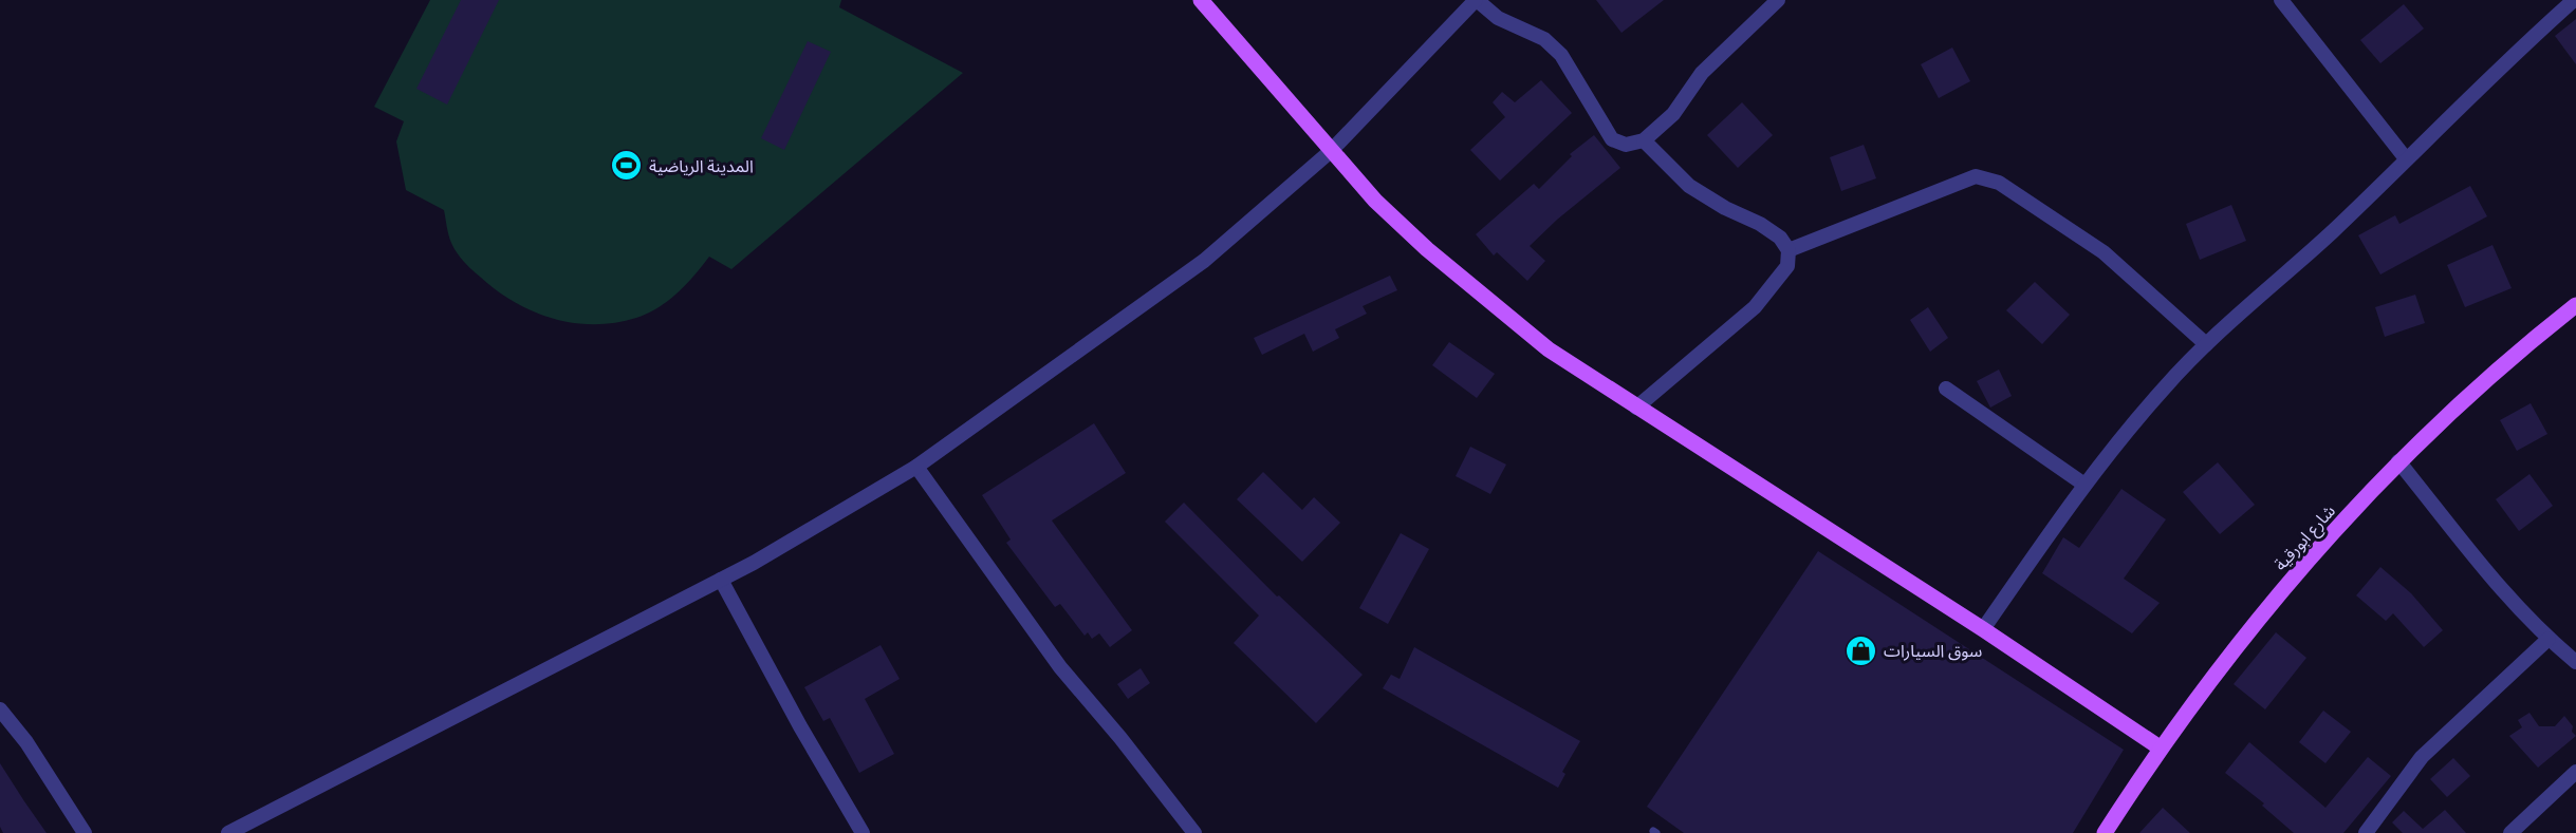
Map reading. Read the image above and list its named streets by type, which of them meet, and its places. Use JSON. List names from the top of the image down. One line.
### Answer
{"streets":{"main road":["شارع ابورقية"]},"places":{"sports":["المدينة الرياضية"],"shop":["سوق السيارات"]}}
